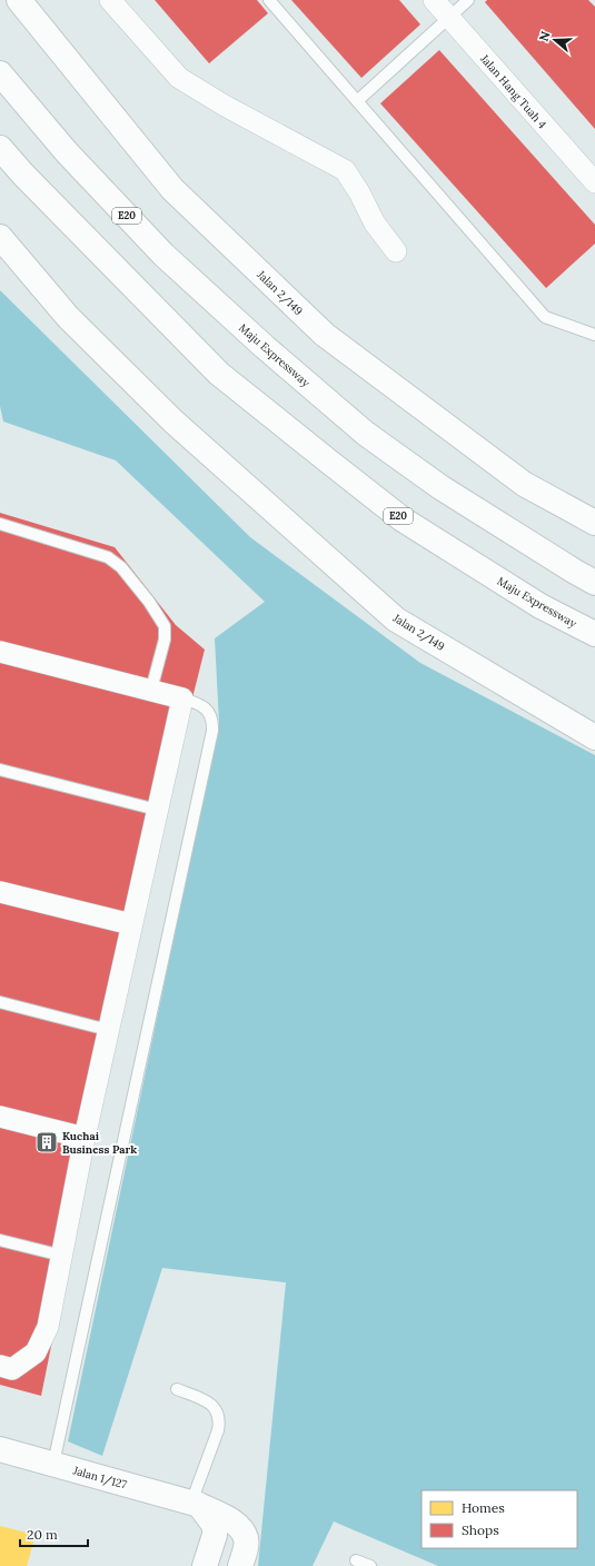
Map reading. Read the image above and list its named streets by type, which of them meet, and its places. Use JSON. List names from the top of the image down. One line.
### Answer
{"streets":{"main road":["E20","Jalan 2/149","Maju Expressway","Jalan 1/127"],"street":["Jalan Hang Tuah 4"]},"places":{"building":["Kuchai Business Park"]},"legend":["Homes","Shops"],"scale_bar":"20 m","north":"left"}
